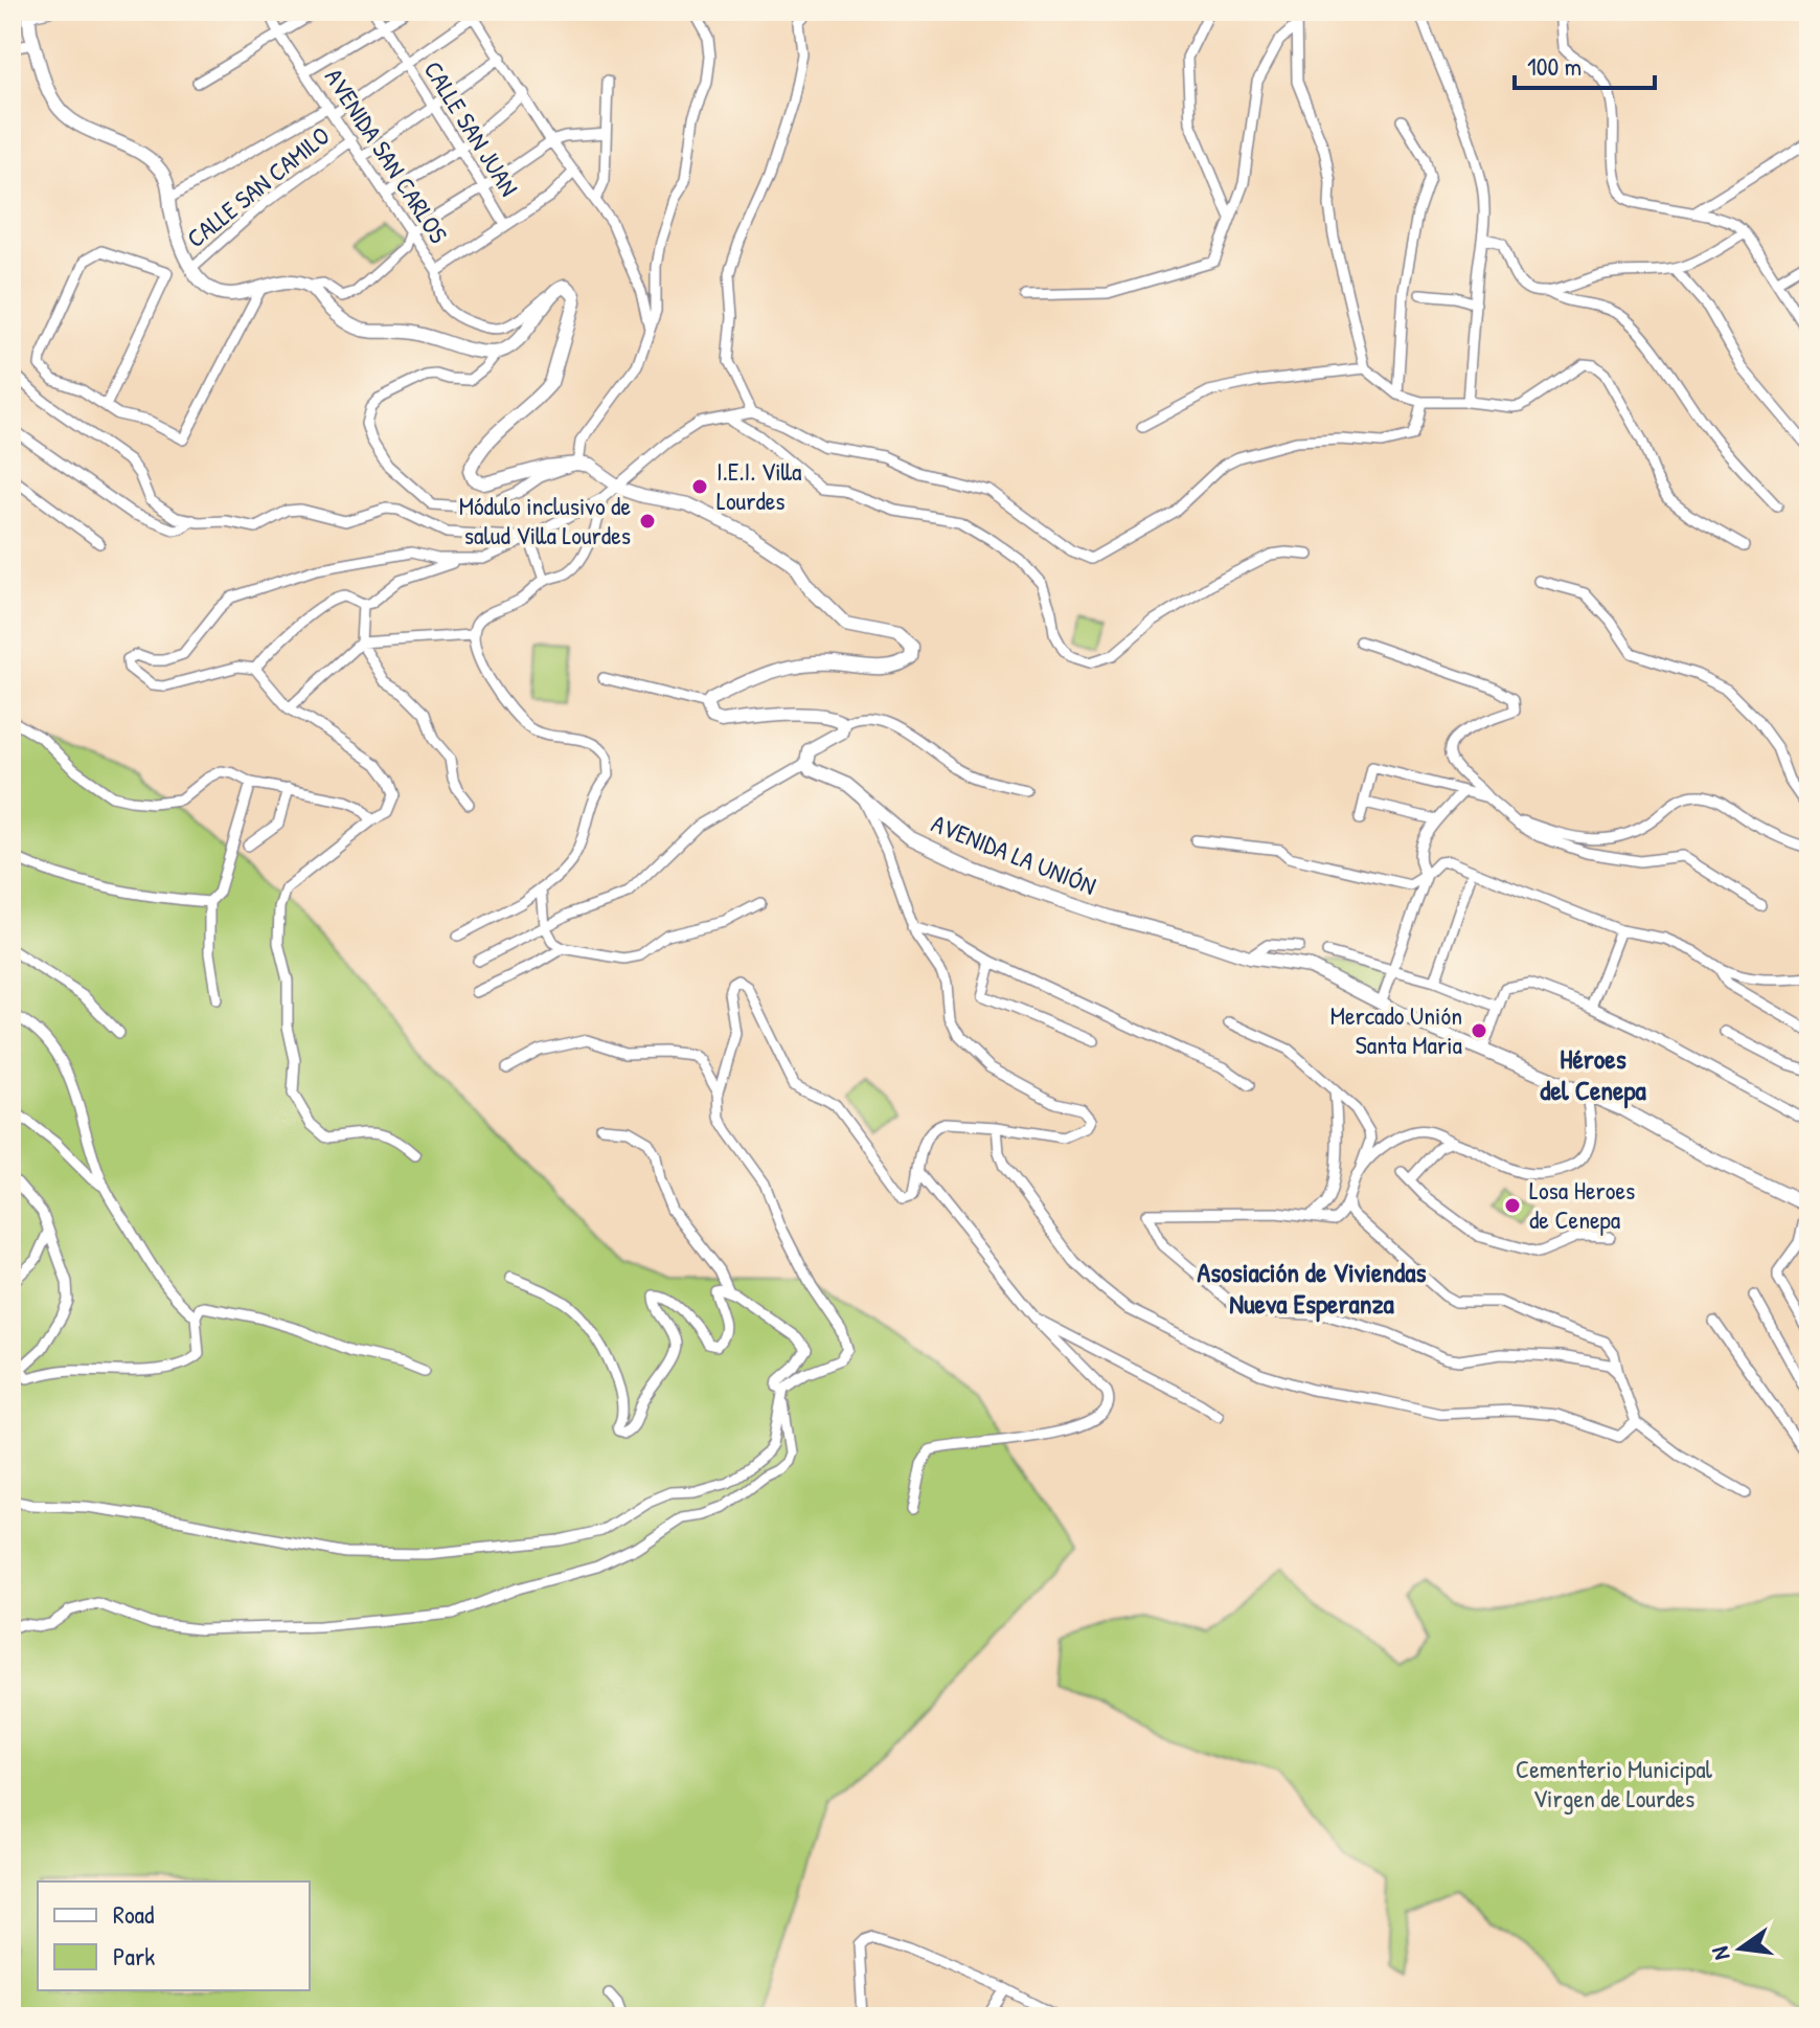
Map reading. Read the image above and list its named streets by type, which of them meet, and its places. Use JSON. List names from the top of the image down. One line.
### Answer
{"streets":{"main road":["AVENIDA LA UNIÓN"],"street":["CALLE SAN JUAN","AVENIDA SAN CARLOS","CALLE SAN CAMILO"]},"crossings":[["AVENIDA SAN CARLOS","CALLE SAN CAMILO"]],"districts":["Héroes del Cenepa","Asosiación de Viviendas Nueva Esperanza"],"parks":["Cementerio Municipal Virgen de Lourdes"],"places":["I.E.I. Villa Lourdes","Módulo inclusivo de salud Villa Lourdes","Mercado Unión Santa Maria","Losa Heroes de Cenepa"],"legend":["Road","Park"],"scale_bar":"100 m","north":"left"}
